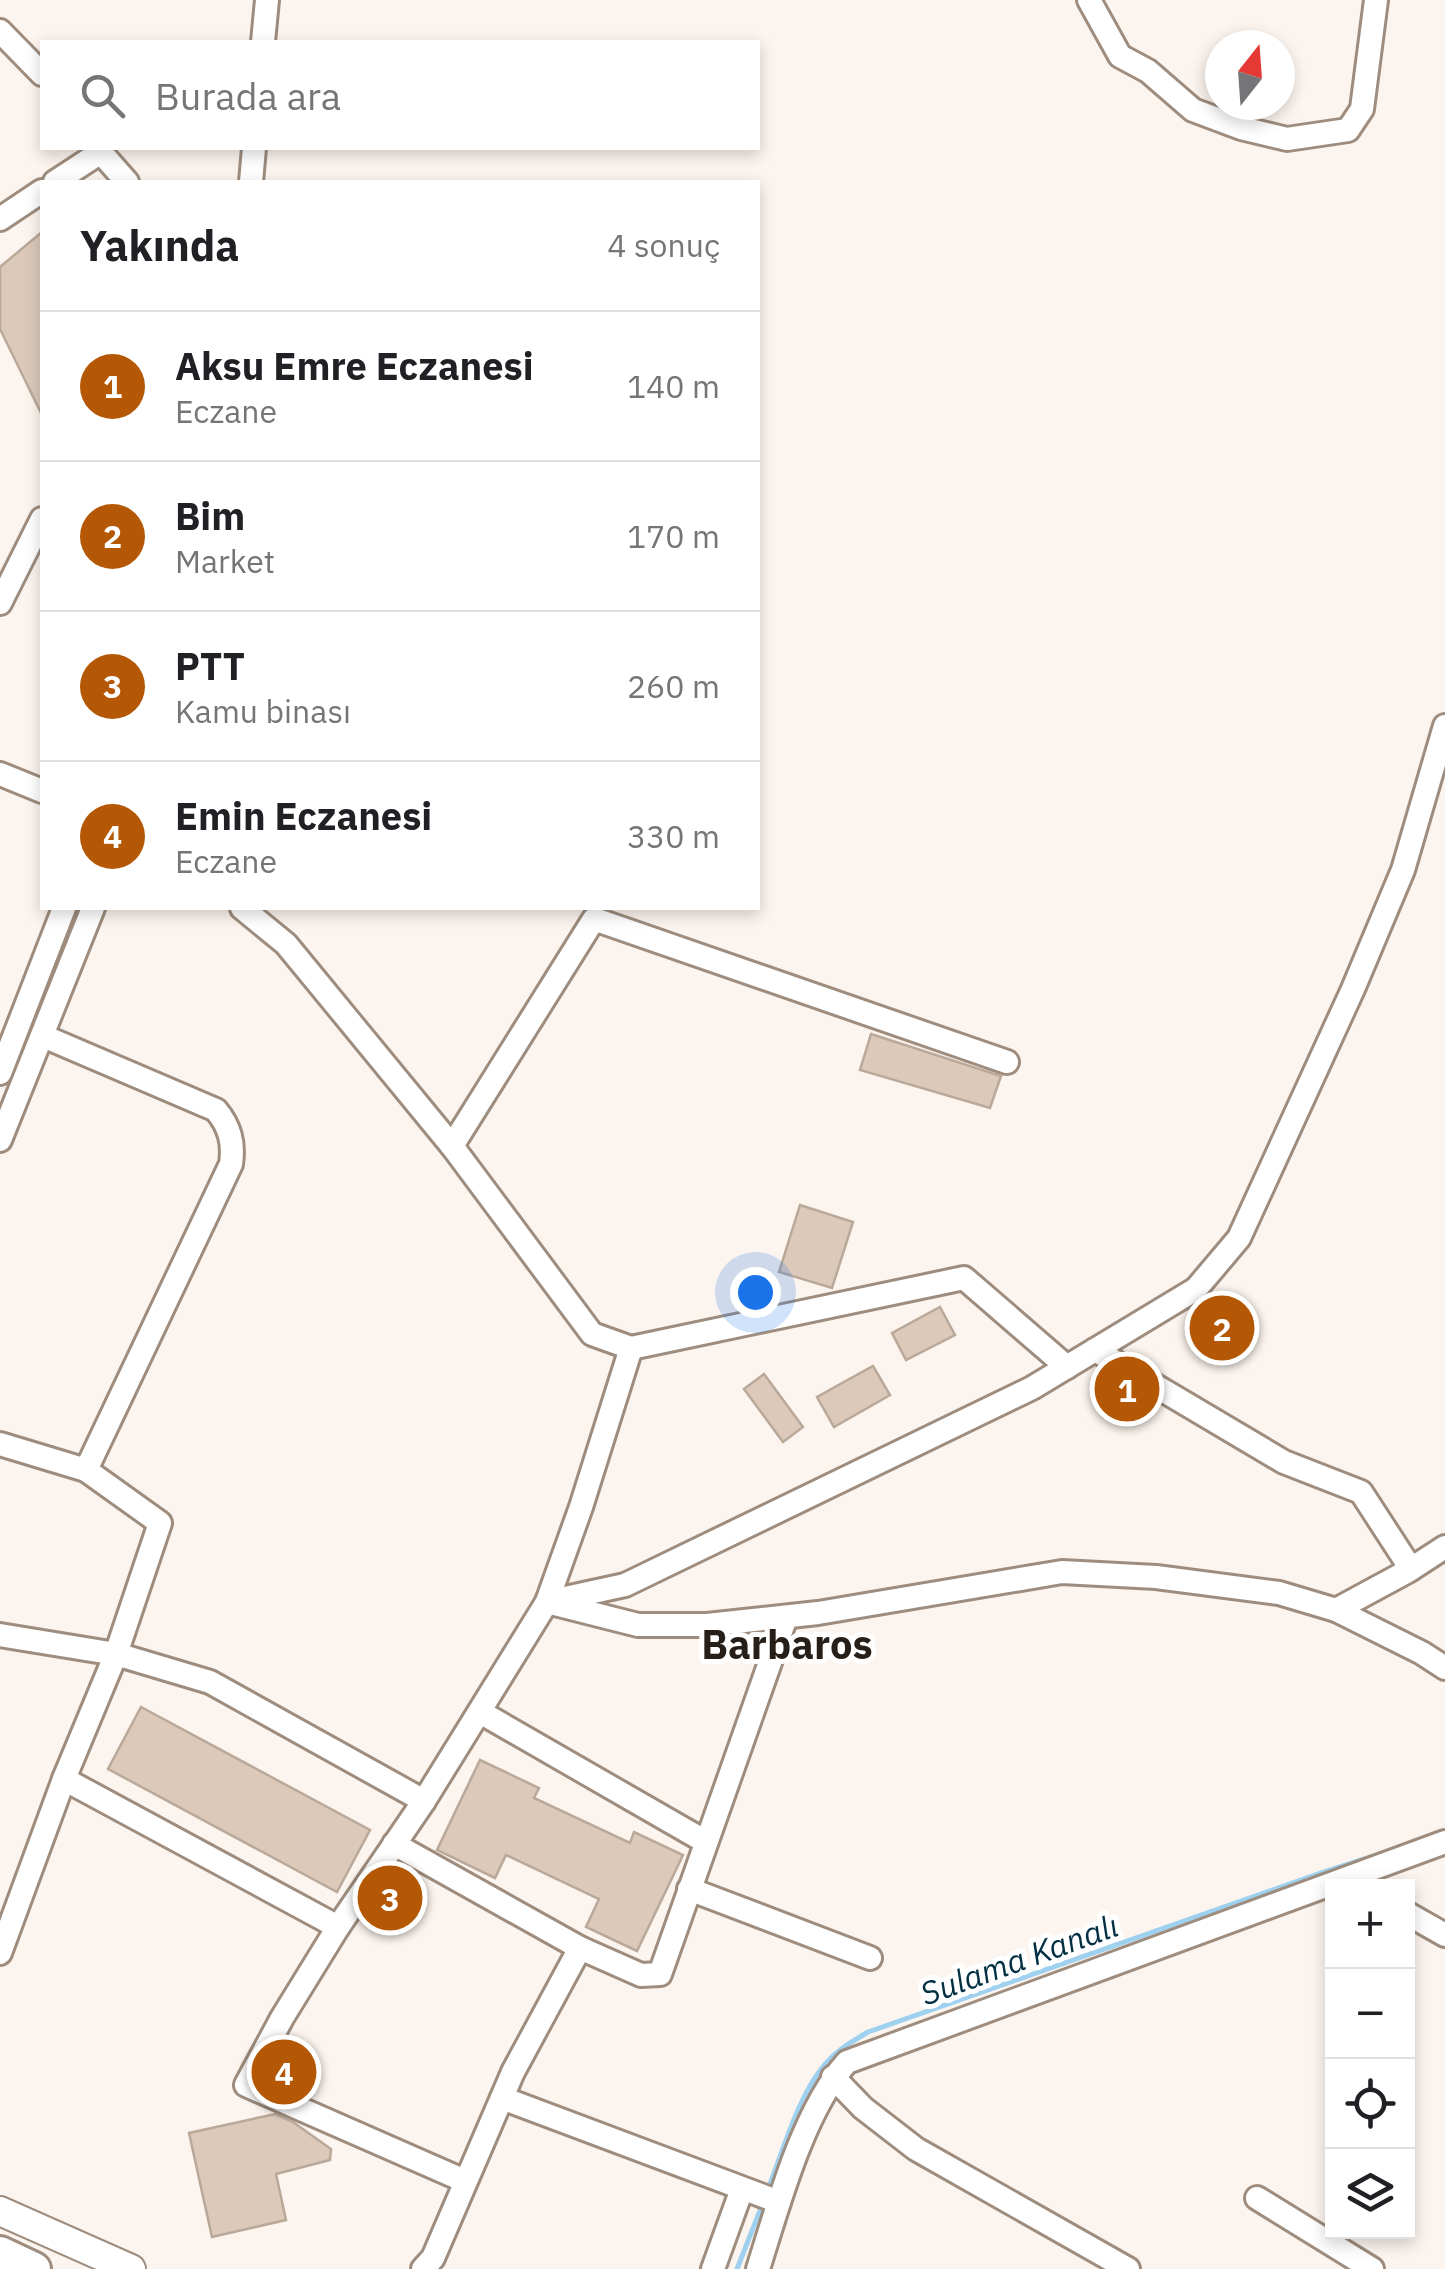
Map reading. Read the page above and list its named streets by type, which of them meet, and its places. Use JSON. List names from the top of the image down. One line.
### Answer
{"districts":["Barbaros"],"water":["Sulama Kanalı"],"north":"top","page":{"search":"Burada ara","heading":["Yakında","4 sonuç"],"list":[{"mark":"1","name":"Aksu Emre Eczanesi","note":"Eczane","value":"140 m"},{"mark":"2","name":"Bim","note":"Market","value":"170 m"},{"mark":"3","name":"PTT","note":"Kamu binası","value":"260 m"},{"mark":"4","name":"Emin Eczanesi","note":"Eczane","value":"330 m"}],"pins":["2","1","3","4"],"map_buttons":["+","−"]}}
